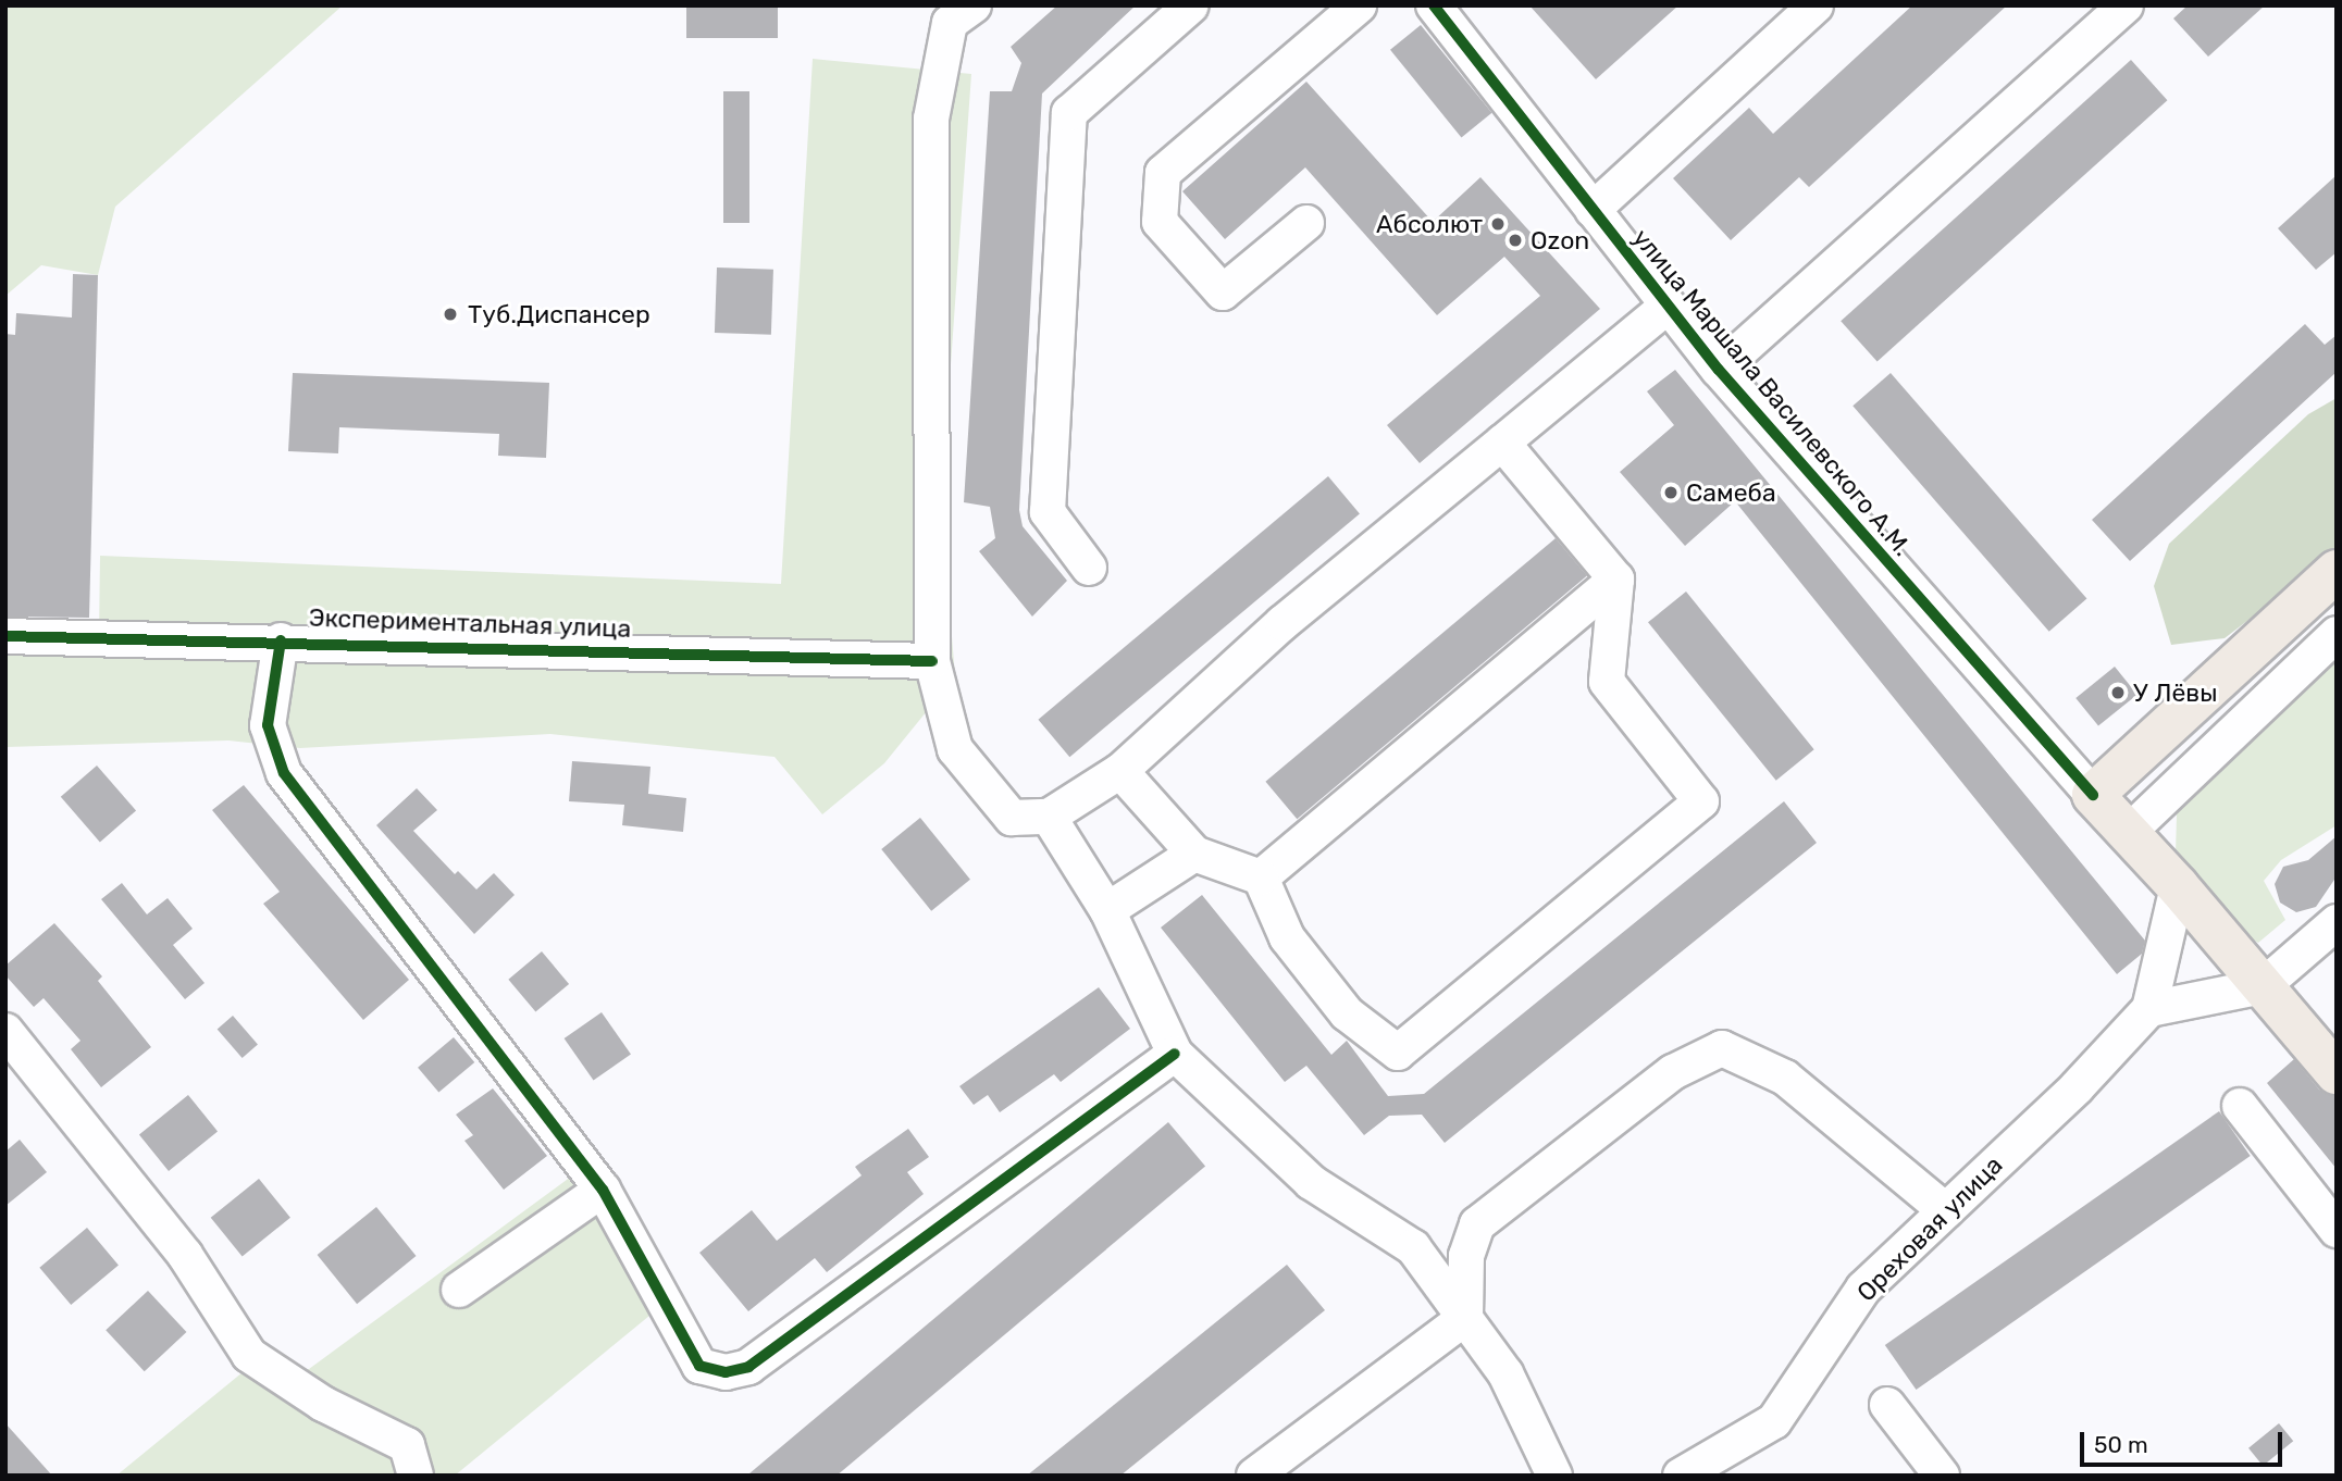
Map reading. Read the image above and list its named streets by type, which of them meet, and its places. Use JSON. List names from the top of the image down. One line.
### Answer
{"streets":{"main road":["улица Маршала Василевского А.М."],"street":["Экспериментальная улица","Ореховая улица"]},"crossings":[["улица Маршала Василевского А.М.","Ореховая улица"]],"places":["Абсолют","Ozon","Туб.Диспансер","Самеба","У Лёвы"],"scale_bar":"50 m"}
